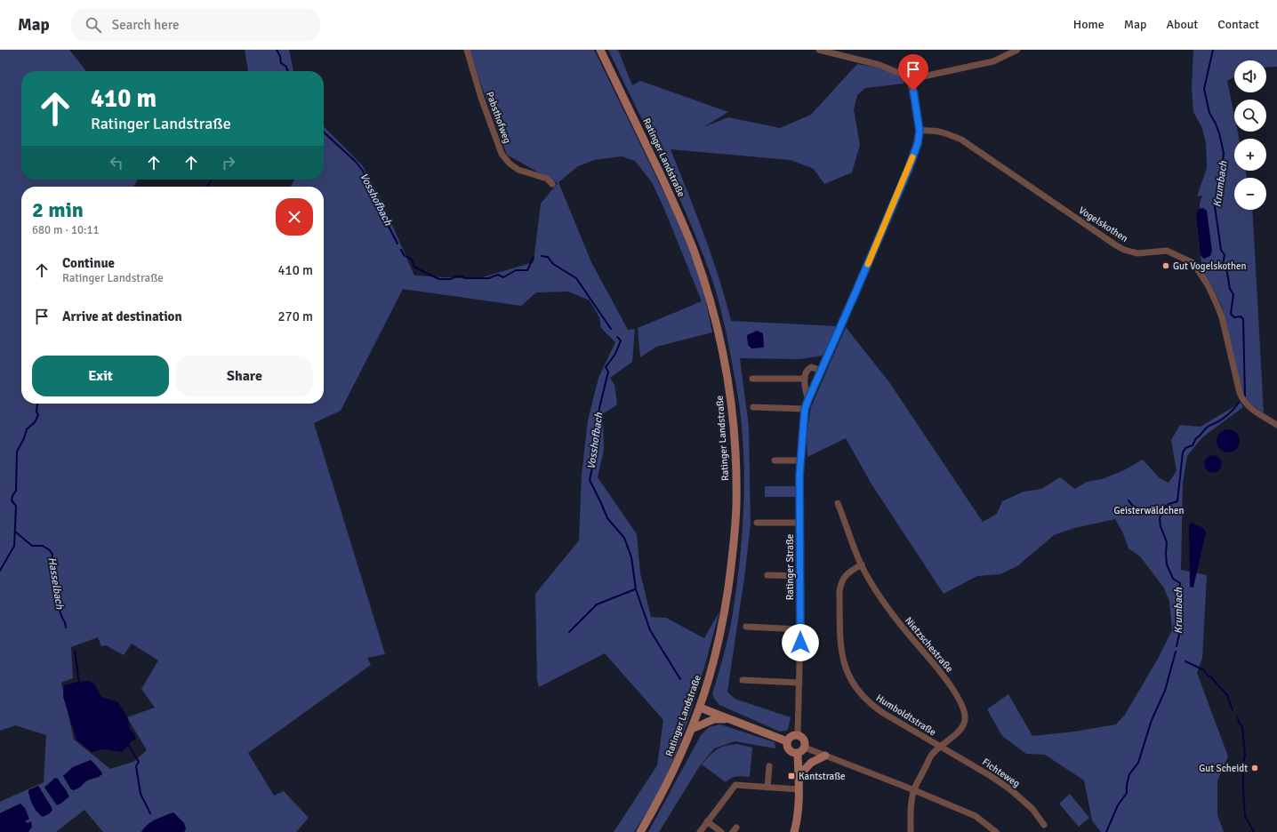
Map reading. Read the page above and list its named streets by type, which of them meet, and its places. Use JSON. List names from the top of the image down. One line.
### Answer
{"streets":{"main road":["Ratinger Landstraße"],"street":["Pabsthofweg","Vogelskothen","Ratinger Straße","Nietzschestraße","Humboldtstraße","Fichteweg"]},"crossings":[["Vogelskothen","Ratinger Straße"],["Nietzschestraße","Humboldtstraße"],["Nietzschestraße","Fichteweg"],["Humboldtstraße","Fichteweg"]],"water":["Krumbach","Vosshofbach","Hasselbach"],"parks":["Geisterwäldchen"],"places":{"other":["Gut Vogelskothen","Gut Scheidt"],"transit":["Kantstraße"]},"page":{"header":"Map","search":"Search here","nav":["Home","Map","About","Contact"],"map_buttons":["+","−"],"turn":["410 m","Ratinger Landstraße"],"heading":["2 min","680 m · 10:11"],"list":[{"name":"Continue","note":"Ratinger Landstraße","value":"410 m"},{"name":"Arrive at destination","value":"270 m"}],"buttons":["Exit","Share"]}}
